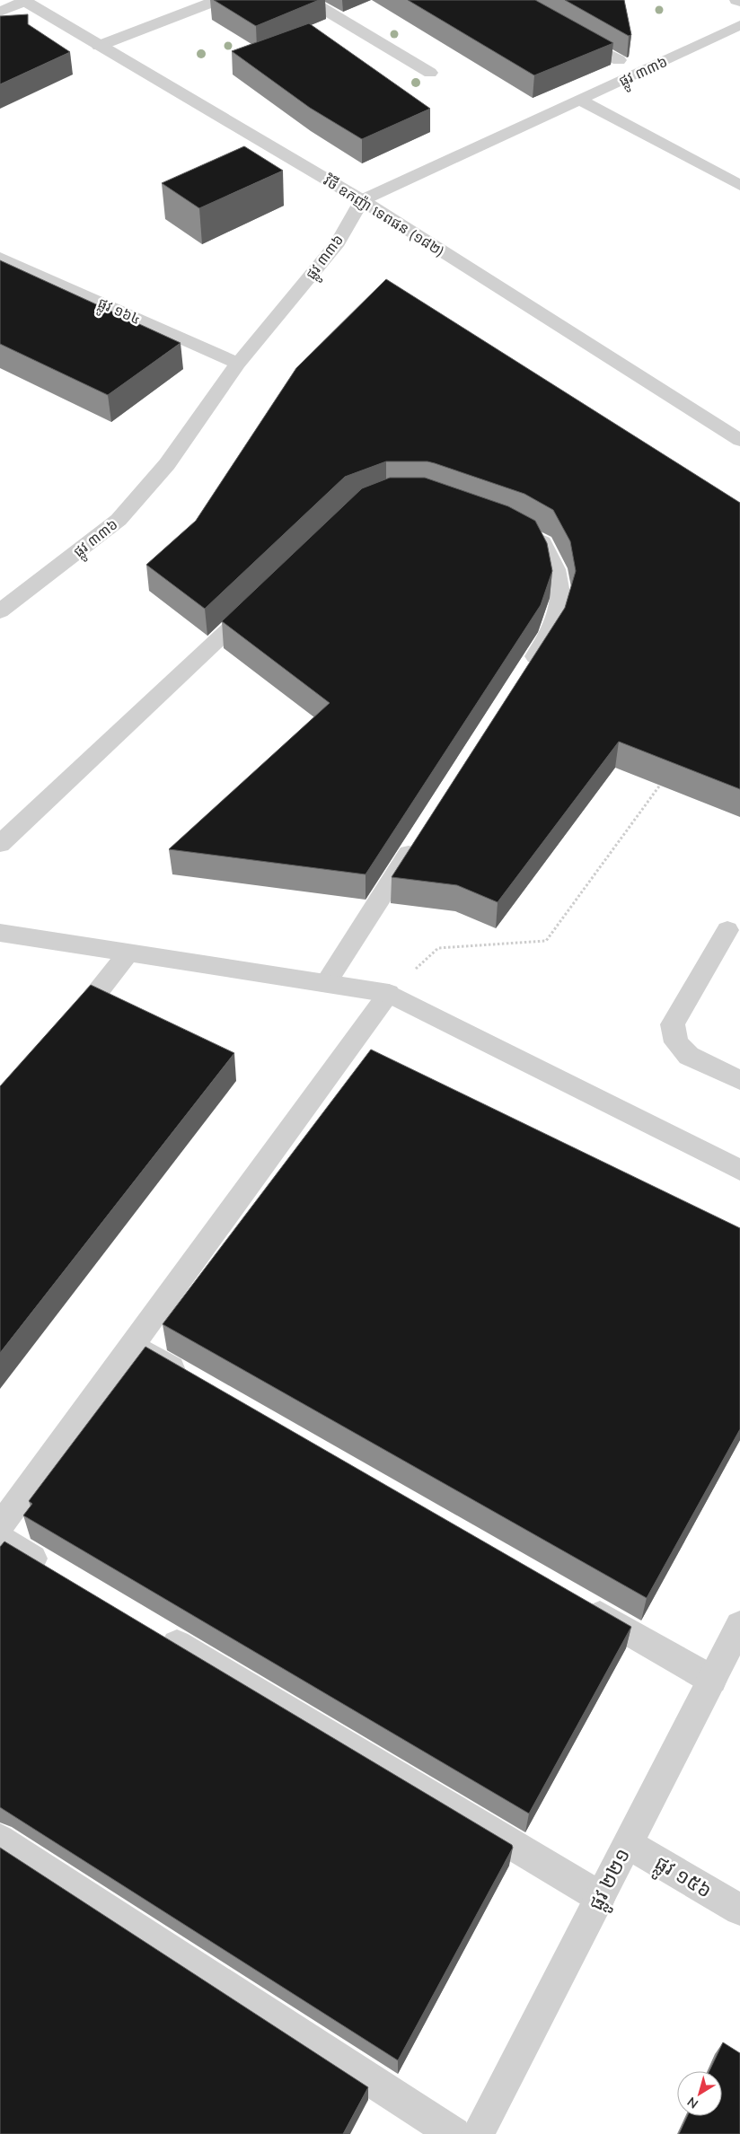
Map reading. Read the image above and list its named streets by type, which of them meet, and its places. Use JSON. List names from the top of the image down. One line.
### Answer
{"streets":{"street":["ផ្លូវ ៣៣៦","វិថី ឧកញ៉ា ទេពផន (១៨២)","ផ្លូវ ១៦៤","ផ្លូវ ១៥៦","ផ្លូវ ២២១"]},"crossings":[["ផ្លូវ ៣៣៦","វិថី ឧកញ៉ា ទេពផន (១៨២)"],["ផ្លូវ ៣៣៦","ផ្លូវ ១៦៤"],["ផ្លូវ ១៥៦","ផ្លូវ ២២១"]],"north":"bottom left"}
